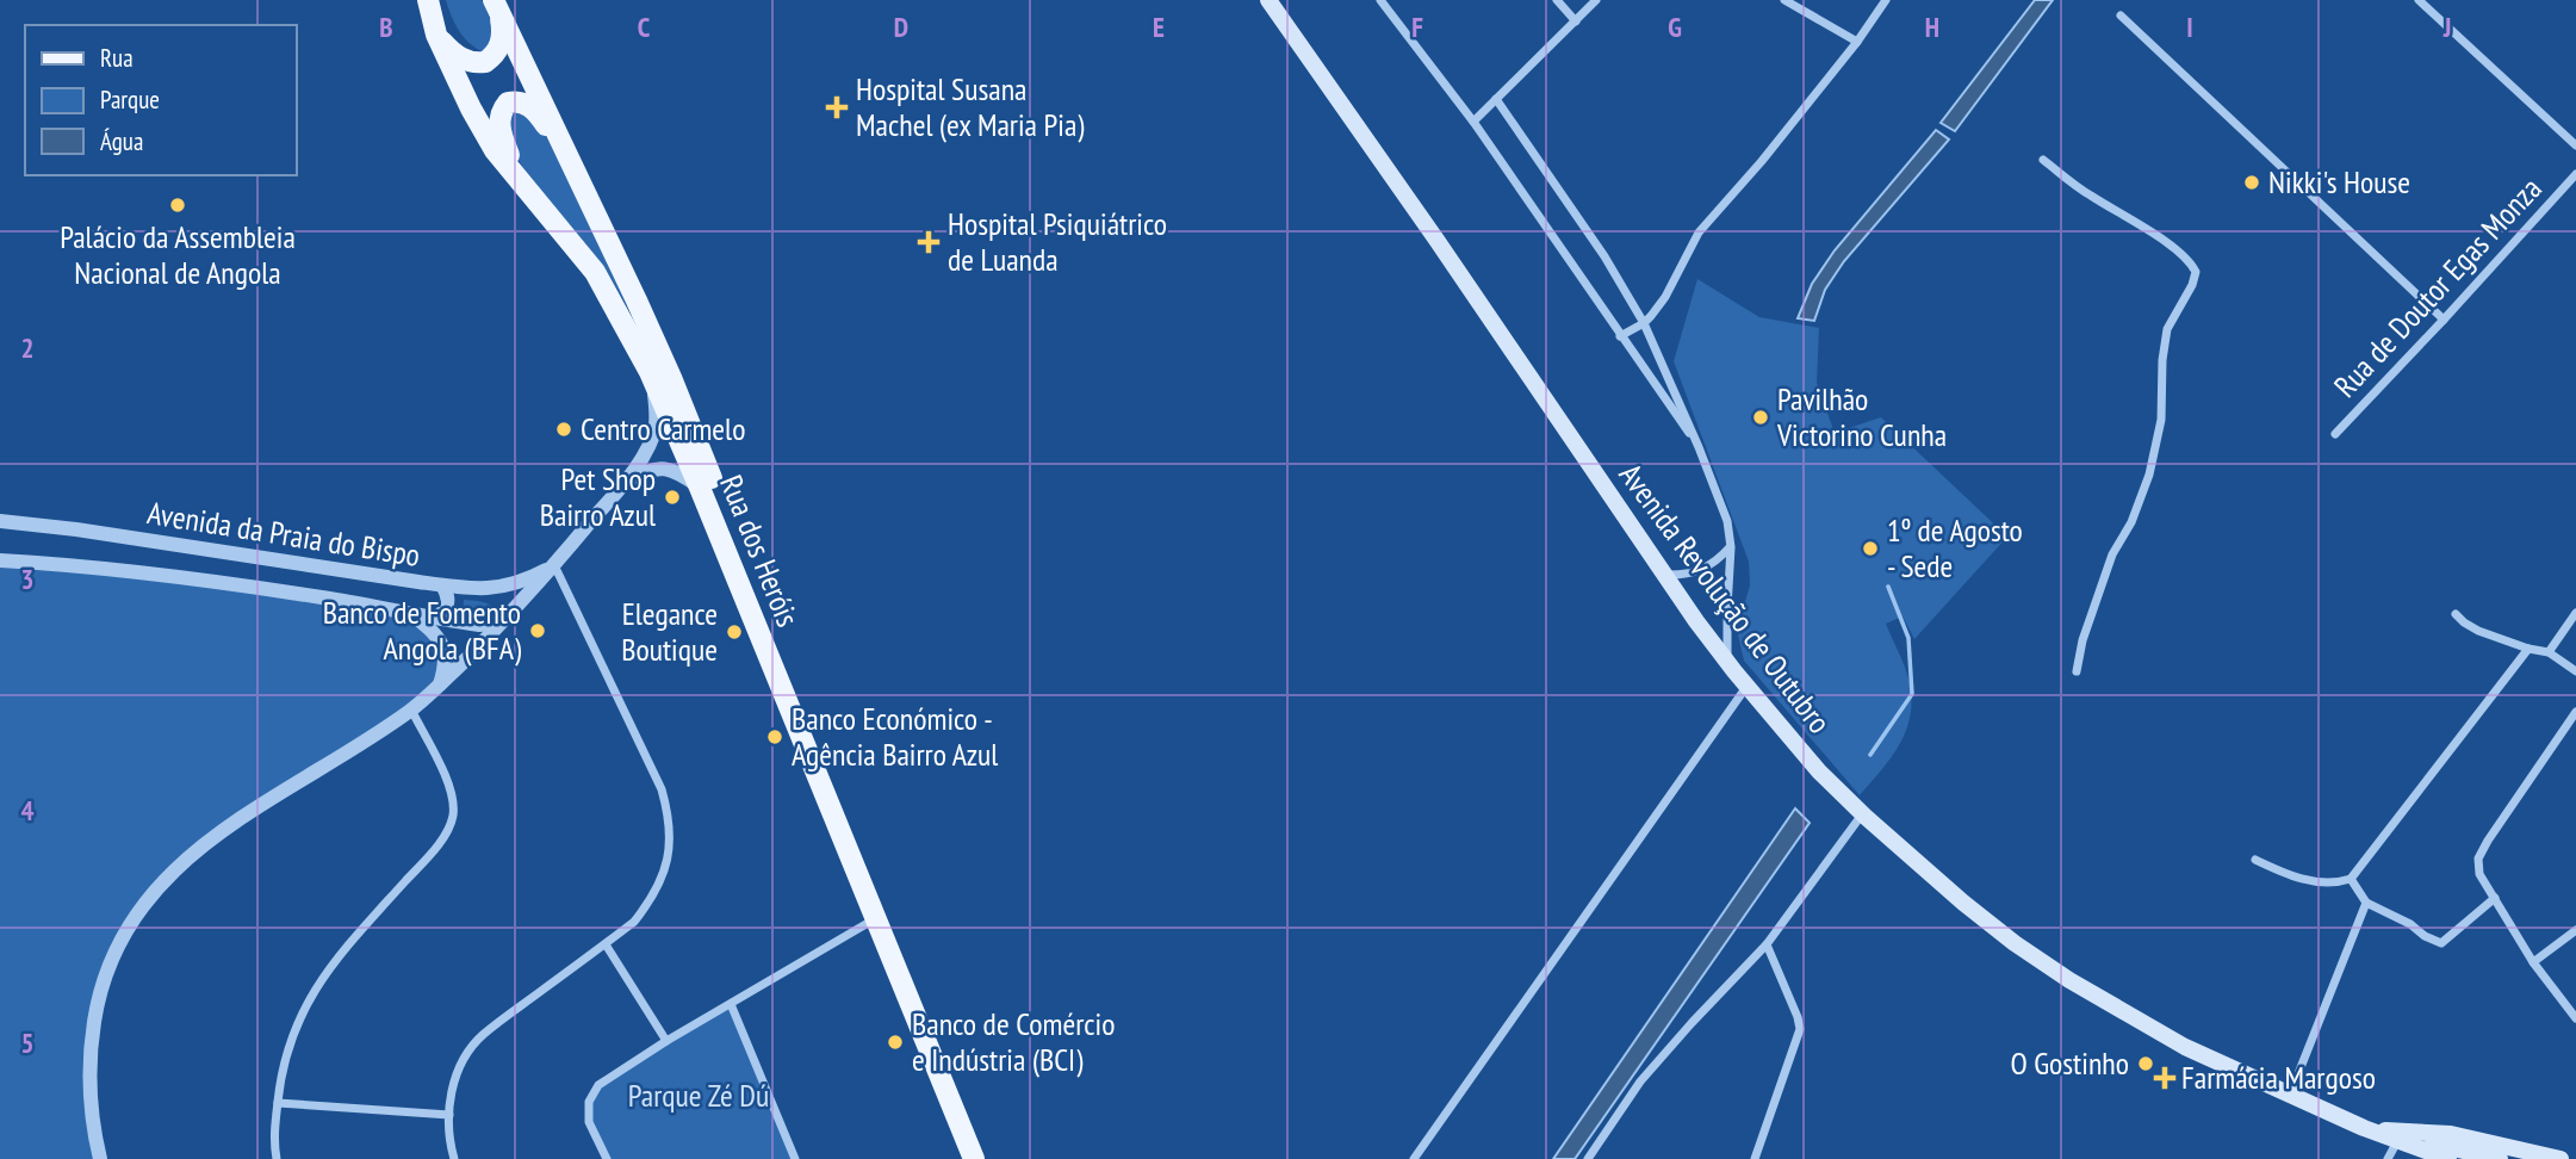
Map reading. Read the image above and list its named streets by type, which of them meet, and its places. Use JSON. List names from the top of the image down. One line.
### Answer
{"streets":{"main road":["Rua dos Heróis","Avenida Revolução de Outubro"],"street":["Rua de Doutor Egas Monza","Avenida da Praia do Bispo"]},"parks":["Parque Zé Dú"],"places":{"health":["Hospital Susana Machel (ex Maria Pia)","Hospital Psiquiátrico de Luanda","Farmácia Margoso"],"other":["Nikki's House","Palácio da Assembleia Nacional de Angola","Pavilhão Victorino Cunha","Centro Carmelo","Pet Shop Bairro Azul","1º de Agosto - Sede","Banco de Fomento Angola (BFA)","Elegance Boutique","Banco Económico - Agência Bairro Azul","Banco de Comércio e Indústria (BCI)","O Gostinho"]},"legend":["Rua","Parque","Água"],"grid":{"columns":["B","C","D","E","F","G","H","I","J"],"rows":["2","3","4","5"]}}
